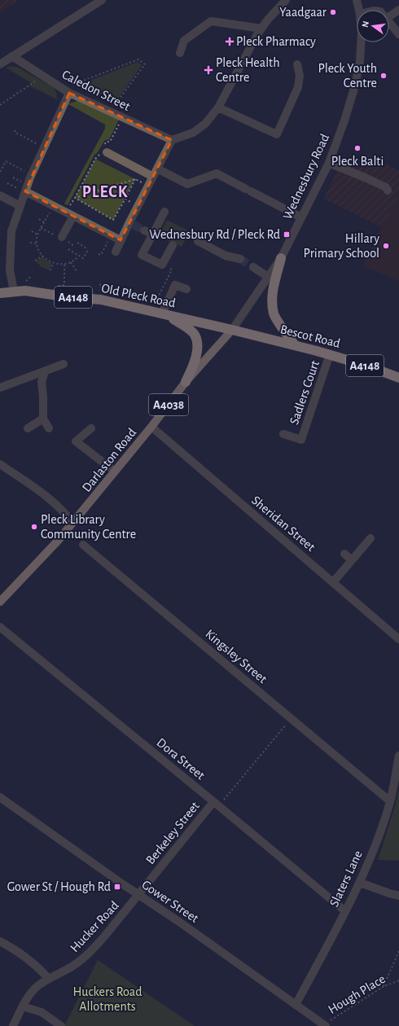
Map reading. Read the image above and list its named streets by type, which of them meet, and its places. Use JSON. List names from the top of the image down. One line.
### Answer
{"streets":{"highway":["Old Pleck Road","A4148","Bescot Road"],"main road":["A4038","Darlaston Road"],"street":["Caledon Street","Wednesbury Road","Sadlers Court","Sheridan Street","Kingsley Street","Dora Street","Berkeley Street","Slaters Lane","Gower Street","Hucker Road"],"path":["Hough Place"]},"crossings":[["Wednesbury Road","Old Pleck Road"],["Wednesbury Road","Bescot Road"],["Wednesbury Road","Darlaston Road"],["Old Pleck Road","Bescot Road"],["Old Pleck Road","Darlaston Road"],["Bescot Road","Sadlers Court"],["Bescot Road","Darlaston Road"],["Darlaston Road","Sheridan Street"],["Kingsley Street","Slaters Lane"],["Dora Street","Berkeley Street"],["Dora Street","Slaters Lane"],["Berkeley Street","Gower Street"],["Berkeley Street","Hucker Road"],["Slaters Lane","Gower Street"],["Gower Street","Hucker Road"],["Gower Street","Hough Place"]],"districts":["PLECK"],"parks":["Huckers Road Allotments"],"places":{"other":["Yaadgaar","Pleck Youth Centre","Pleck Balti","Hillary Primary School","Pleck Library Community Centre"],"health":["Pleck Pharmacy","Pleck Health Centre"],"transit":["Wednesbury Rd / Pleck Rd","Gower St / Hough Rd"]},"north":"left"}
